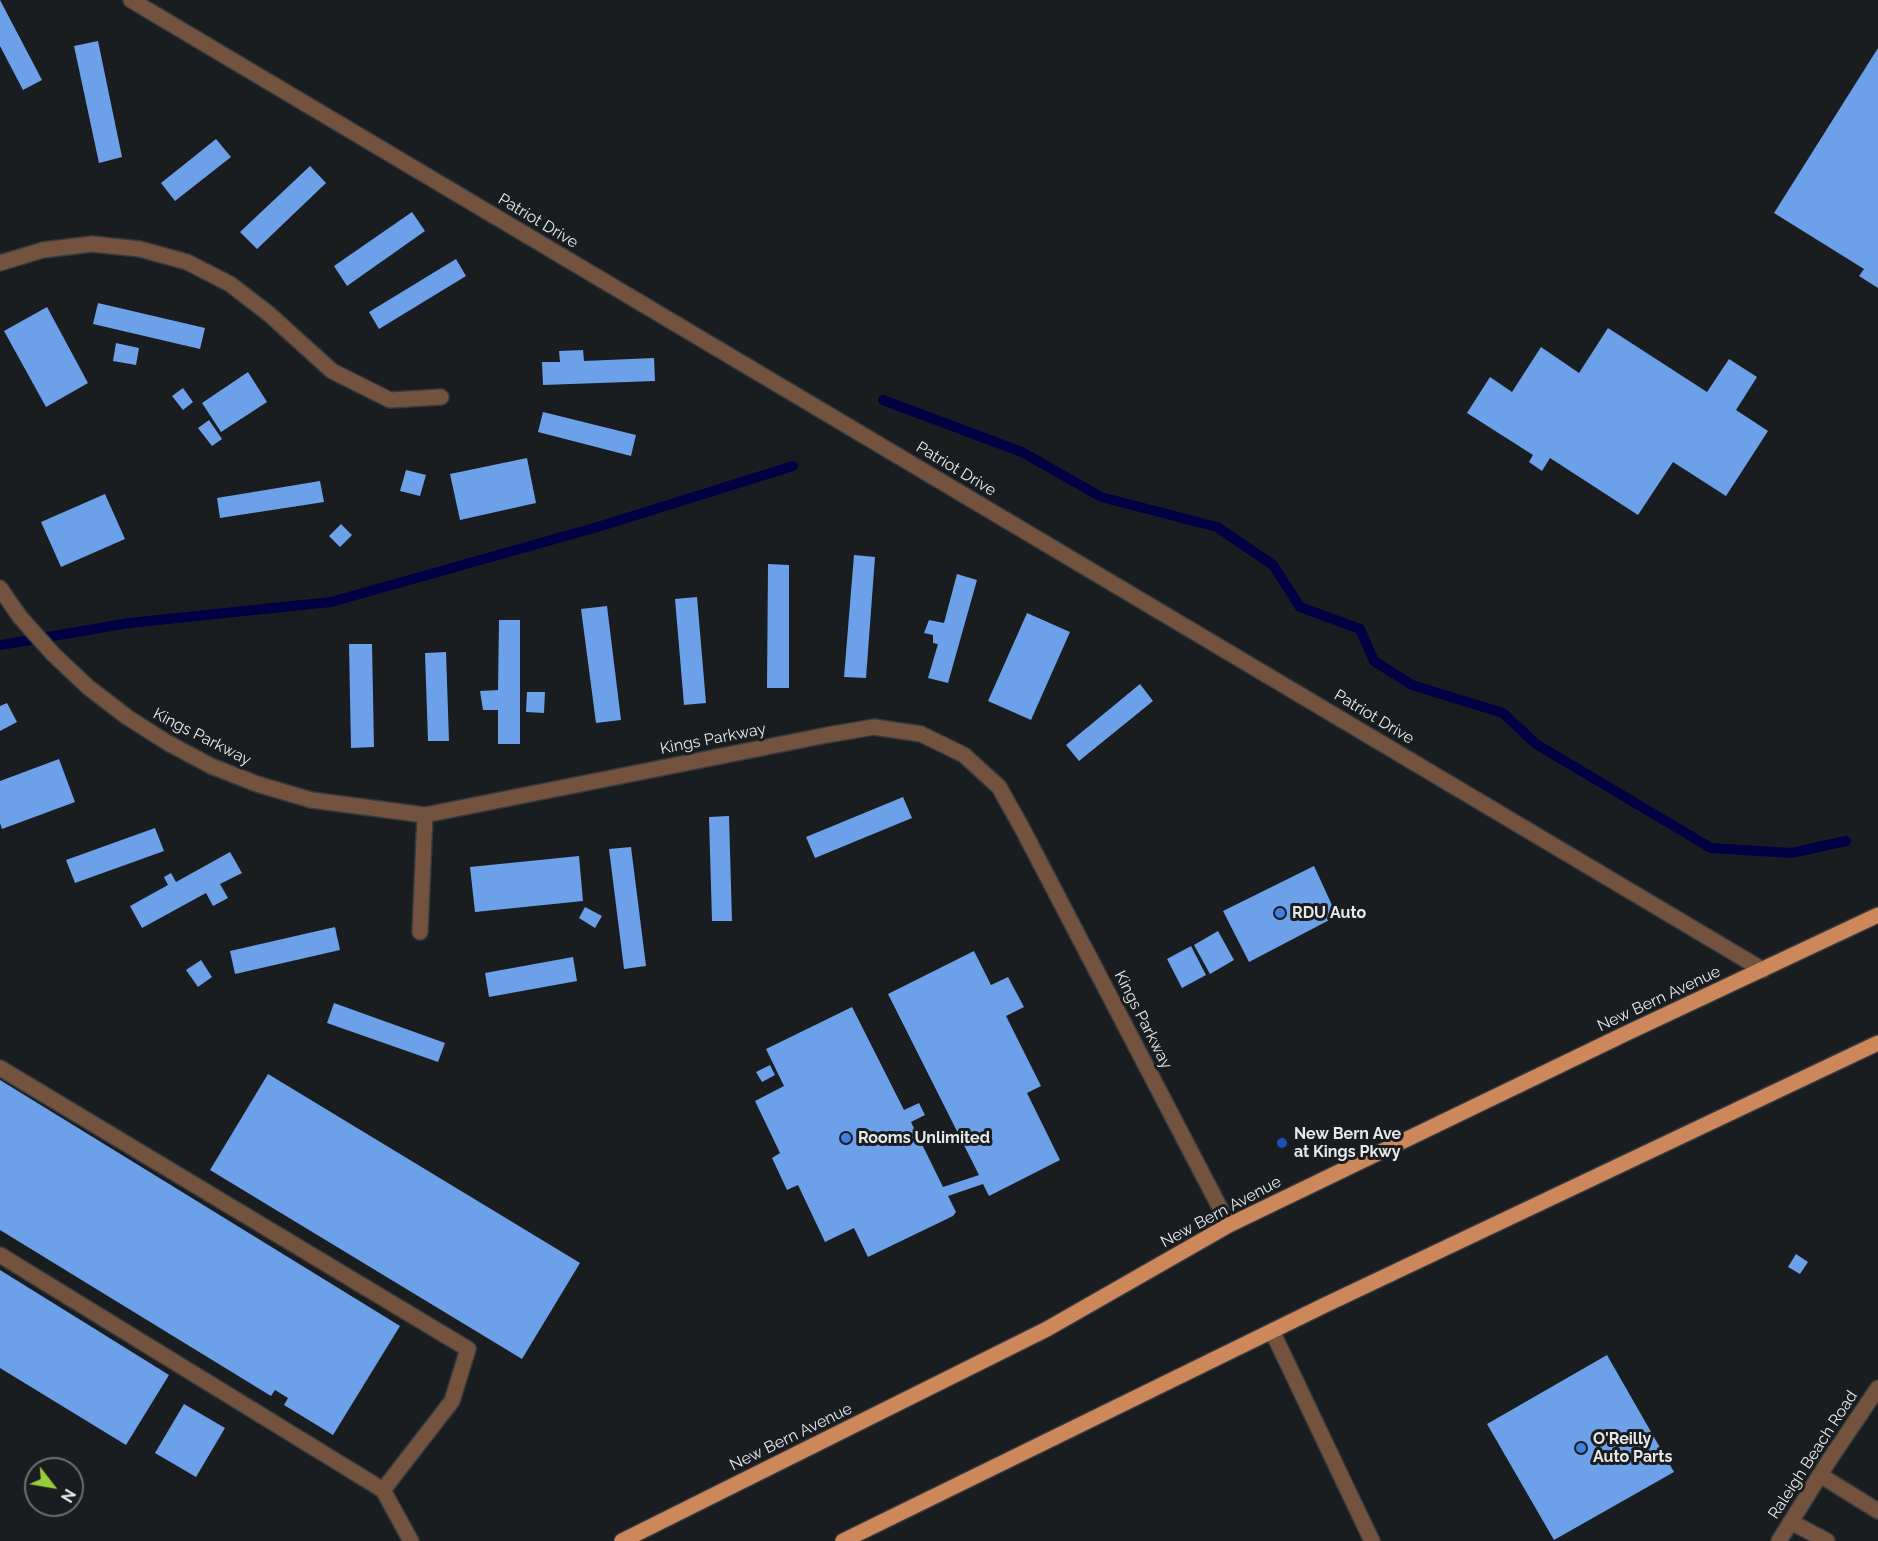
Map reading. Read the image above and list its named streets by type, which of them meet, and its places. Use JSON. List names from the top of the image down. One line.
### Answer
{"streets":{"main road":["New Bern Avenue"],"street":["Patriot Drive","Kings Parkway","Raleigh Beach Road"]},"crossings":[["Patriot Drive","New Bern Avenue"],["Kings Parkway","New Bern Avenue"]],"places":["RDU Auto","Rooms Unlimited","New Bern Ave at Kings Pkwy","O'Reilly Auto Parts"],"north":"bottom right"}
